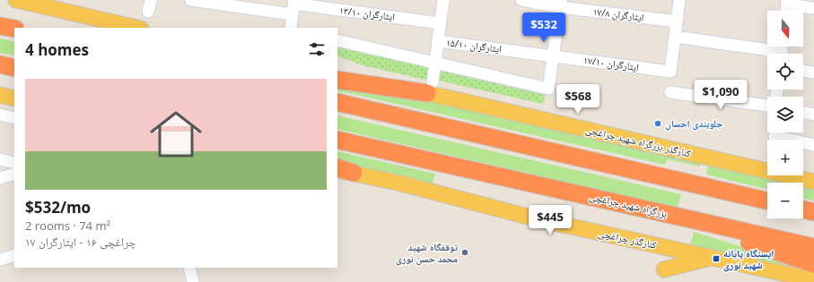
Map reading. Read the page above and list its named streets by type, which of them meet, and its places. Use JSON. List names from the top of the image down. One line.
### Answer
{"streets":{"highway":["بزرگراه شهید چراغچی"],"main road":["کنارگذر بزرگراه شهید چراغچی","کنارگذر چراغچی"],"street":["ایثارگران ۱۳/۱۰","ایثارگران ۱۷/۸","ایثارگران ۱۵/۱۰","ایثارگران ۱۷/۱۰"]},"crossings":[["ایثارگران ۱۵/۱۰","ایثارگران ۱۷/۱۰"]],"places":{"other":["جلوبندی احسان","توقفگاه شهید محمد حسن نوری"],"transit":["ایستگاه پایانه شهید نوری"]},"north":"bottom","page":{"map_buttons":["+","−"],"price":["$532","$1,090","$568","$445"],"heading":"4 homes","list":[{"name":"$532/mo","note":"2 rooms · 74 m² · چراغچی ۱۶ - ایثارگران ۱۷"}]}}
